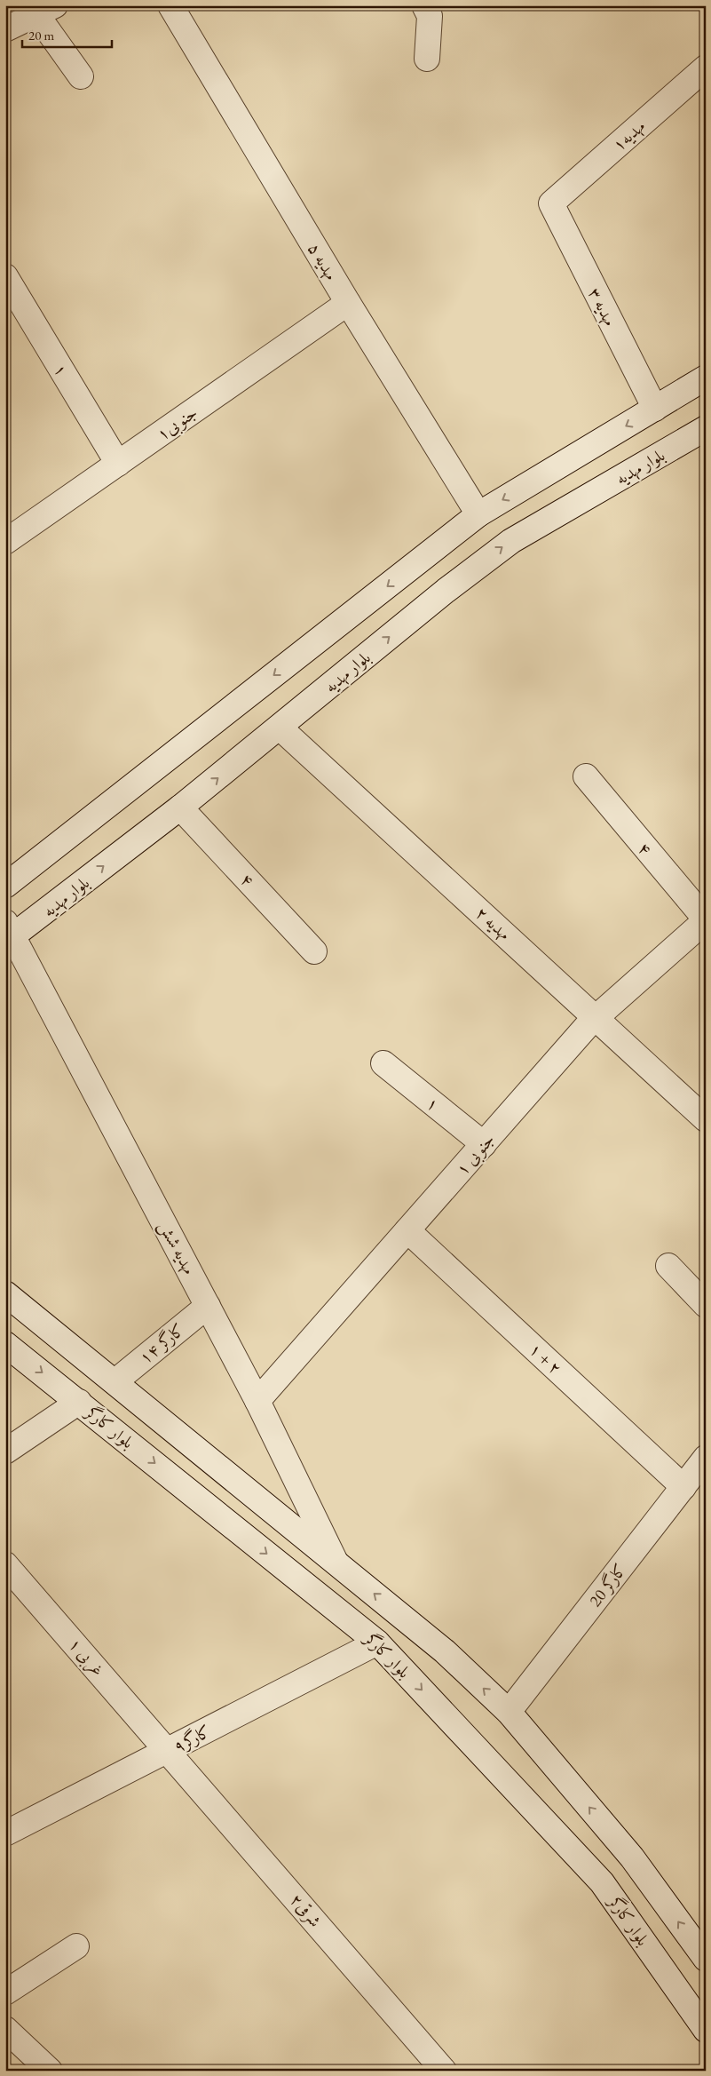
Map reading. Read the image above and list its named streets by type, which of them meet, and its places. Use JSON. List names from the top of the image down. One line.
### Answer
{"streets":{"street":["مهدیه۱","مهدیه ۵","مهدیه ۳","۱","جنوبی۱","بلوار مهدیه","۴","مهدیه ۲","۱ جنوبی","مهدیه شش","کارگر ۱۴","۱ + ۲","بلوار کارگر","کارگر 20","۱ غربی","کارگر۹","شرقی۲"]},"crossings":[["مهدیه۱","مهدیه ۳"],["مهدیه ۵","جنوبی۱"],["۱","جنوبی۱"],["۱","۱ جنوبی"],["بلوار مهدیه","۴"],["بلوار مهدیه","مهدیه ۲"],["بلوار مهدیه","مهدیه شش"],["۴","۱ جنوبی"],["مهدیه ۲","۱ جنوبی"],["۱ جنوبی","مهدیه شش"],["۱ جنوبی","۱ + ۲"],["مهدیه شش","کارگر ۱۴"],["۱ + ۲","کارگر 20"],["بلوار کارگر","کارگر۹"],["۱ غربی","کارگر۹"],["۱ غربی","شرقی۲"],["کارگر۹","شرقی۲"]],"scale_bar":"20 m"}
